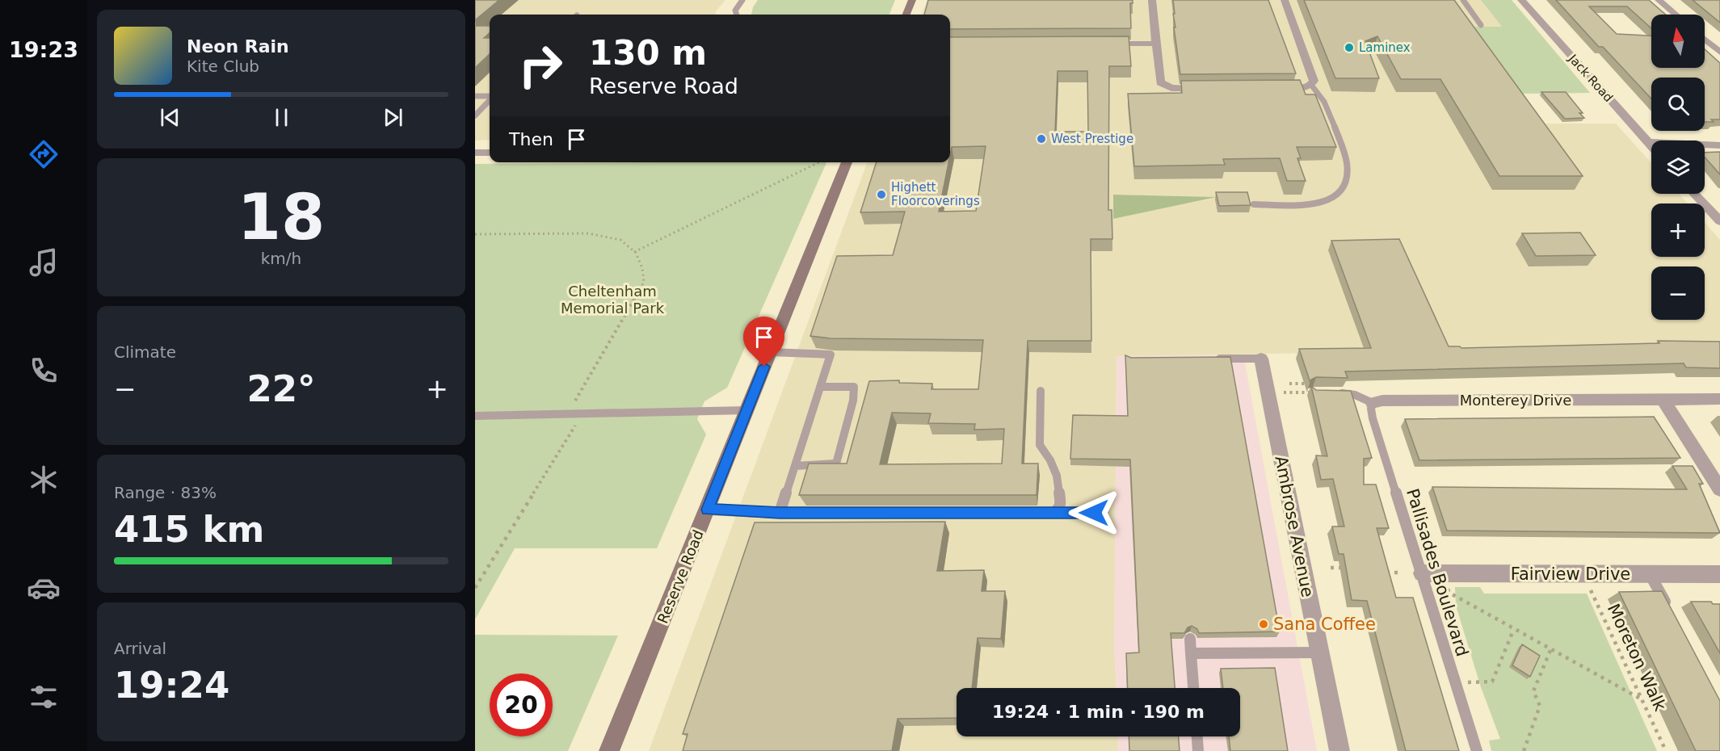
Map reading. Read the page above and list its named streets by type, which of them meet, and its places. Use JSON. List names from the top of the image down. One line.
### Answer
{"streets":{"street":["Jack Road","Monterey Drive","Ambrose Avenue","Fairview Drive","Reserve Road"],"lane":["Pallisades Boulevard"],"path":["Moreton Walk"]},"crossings":[["Monterey Drive","Pallisades Boulevard"],["Pallisades Boulevard","Fairview Drive"],["Fairview Drive","Moreton Walk"]],"parks":["Cheltenham Memorial Park"],"places":["Laminex","West Prestige","Highett Floorcoverings","Sana Coffee"],"north":"top","page":{"tabs":"19:23","map_buttons":["+","−"],"turn":["130 m","Reserve Road"],"song":["Neon Rain","Kite Club"],"then":"Then","tile":[["18","km/h"],"Climate",["Range · 83%","415 km"],["Arrival","19:24"]],"heat":["−","22°","+"],"limit":"20","trip":"19:24 · 1 min · 190 m"}}
